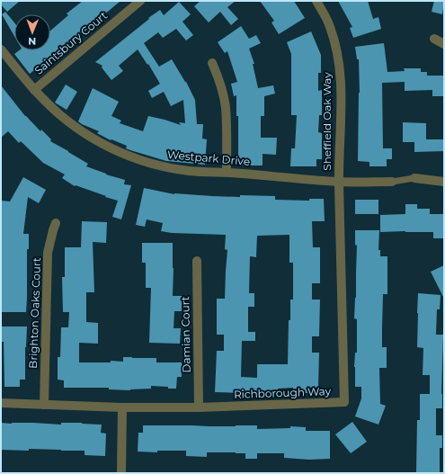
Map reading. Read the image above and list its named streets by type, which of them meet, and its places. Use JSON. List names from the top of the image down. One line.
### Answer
{"streets":{"street":["Saintsbury Court","Sheffield Oak Way","Westpark Drive","Brighton Oaks Court","Damian Court","Richborough Way"]},"crossings":[["Saintsbury Court","Westpark Drive"],["Sheffield Oak Way","Westpark Drive"],["Sheffield Oak Way","Richborough Way"],["Westpark Drive","Richborough Way"],["Brighton Oaks Court","Richborough Way"],["Damian Court","Richborough Way"]],"north":"bottom"}
